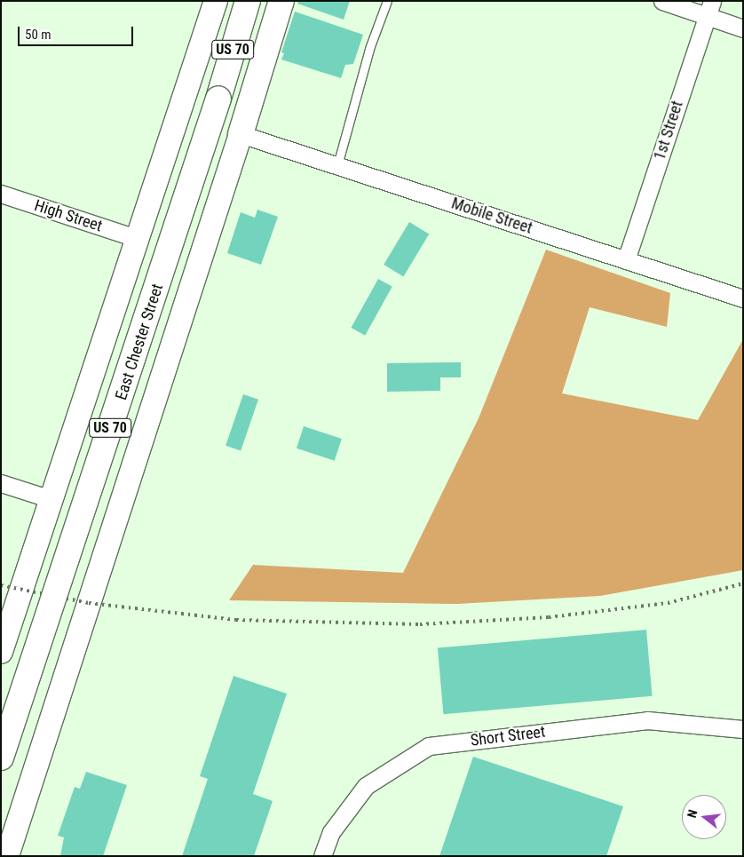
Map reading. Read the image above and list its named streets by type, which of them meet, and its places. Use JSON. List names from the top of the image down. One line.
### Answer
{"streets":{"highway":["US 70","East Chester Street"],"street":["1st Street","High Street","Mobile Street","Short Street"]},"crossings":[["1st Street","Mobile Street"]],"scale_bar":"50 m","north":"left"}
